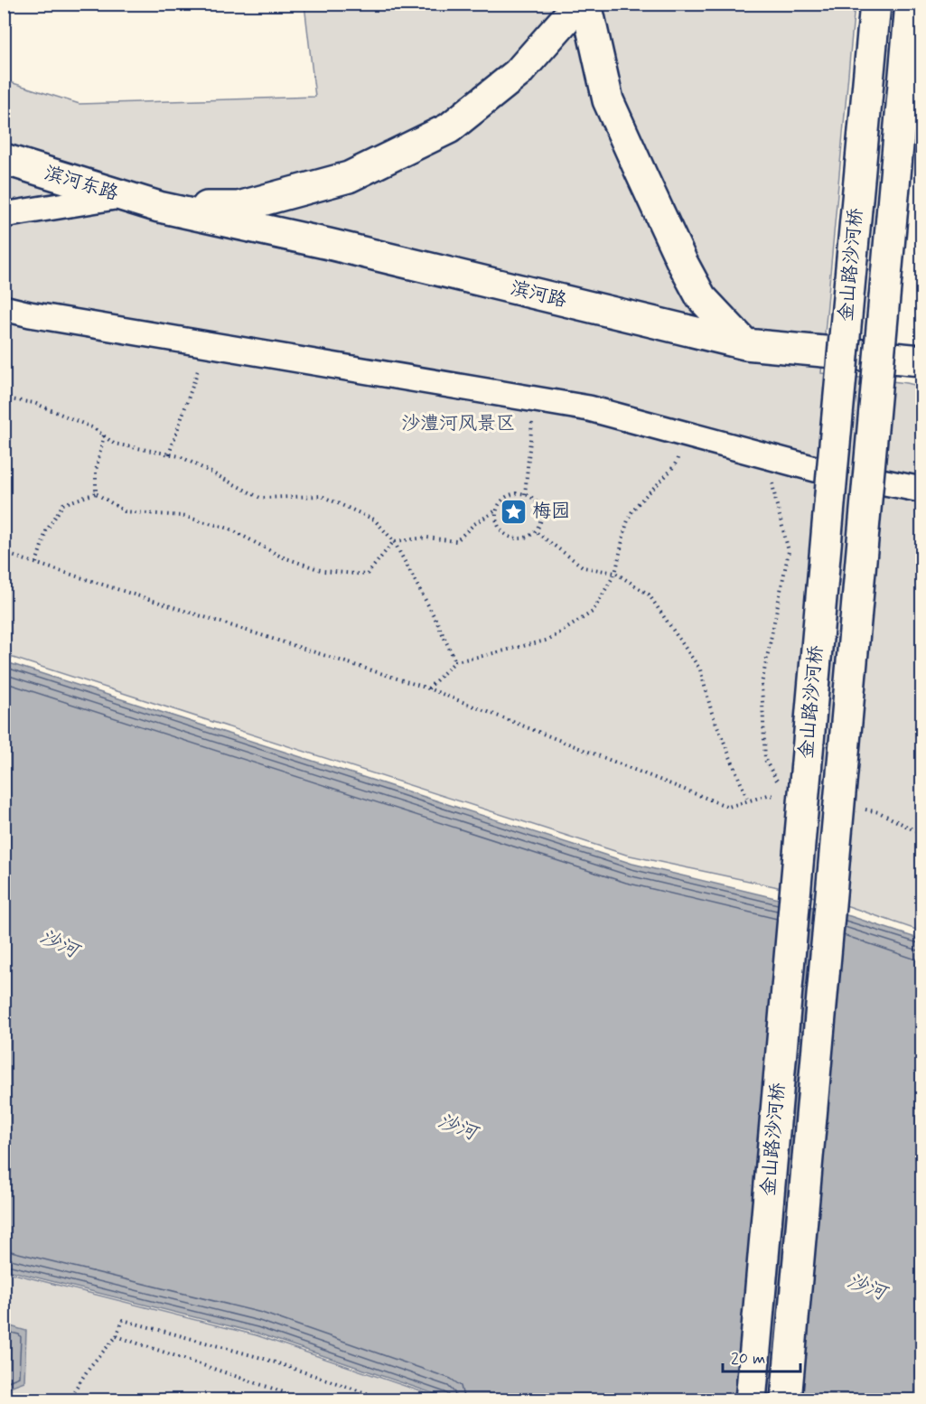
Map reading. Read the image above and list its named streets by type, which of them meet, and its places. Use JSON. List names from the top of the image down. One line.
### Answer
{"streets":{"main road":["滨河东路","金山路沙河桥","滨河路"]},"crossings":[["滨河东路","滨河路"]],"water":["沙河"],"parks":["沙澧河风景区"],"places":{"place":["梅园"]},"scale_bar":"20 m"}
